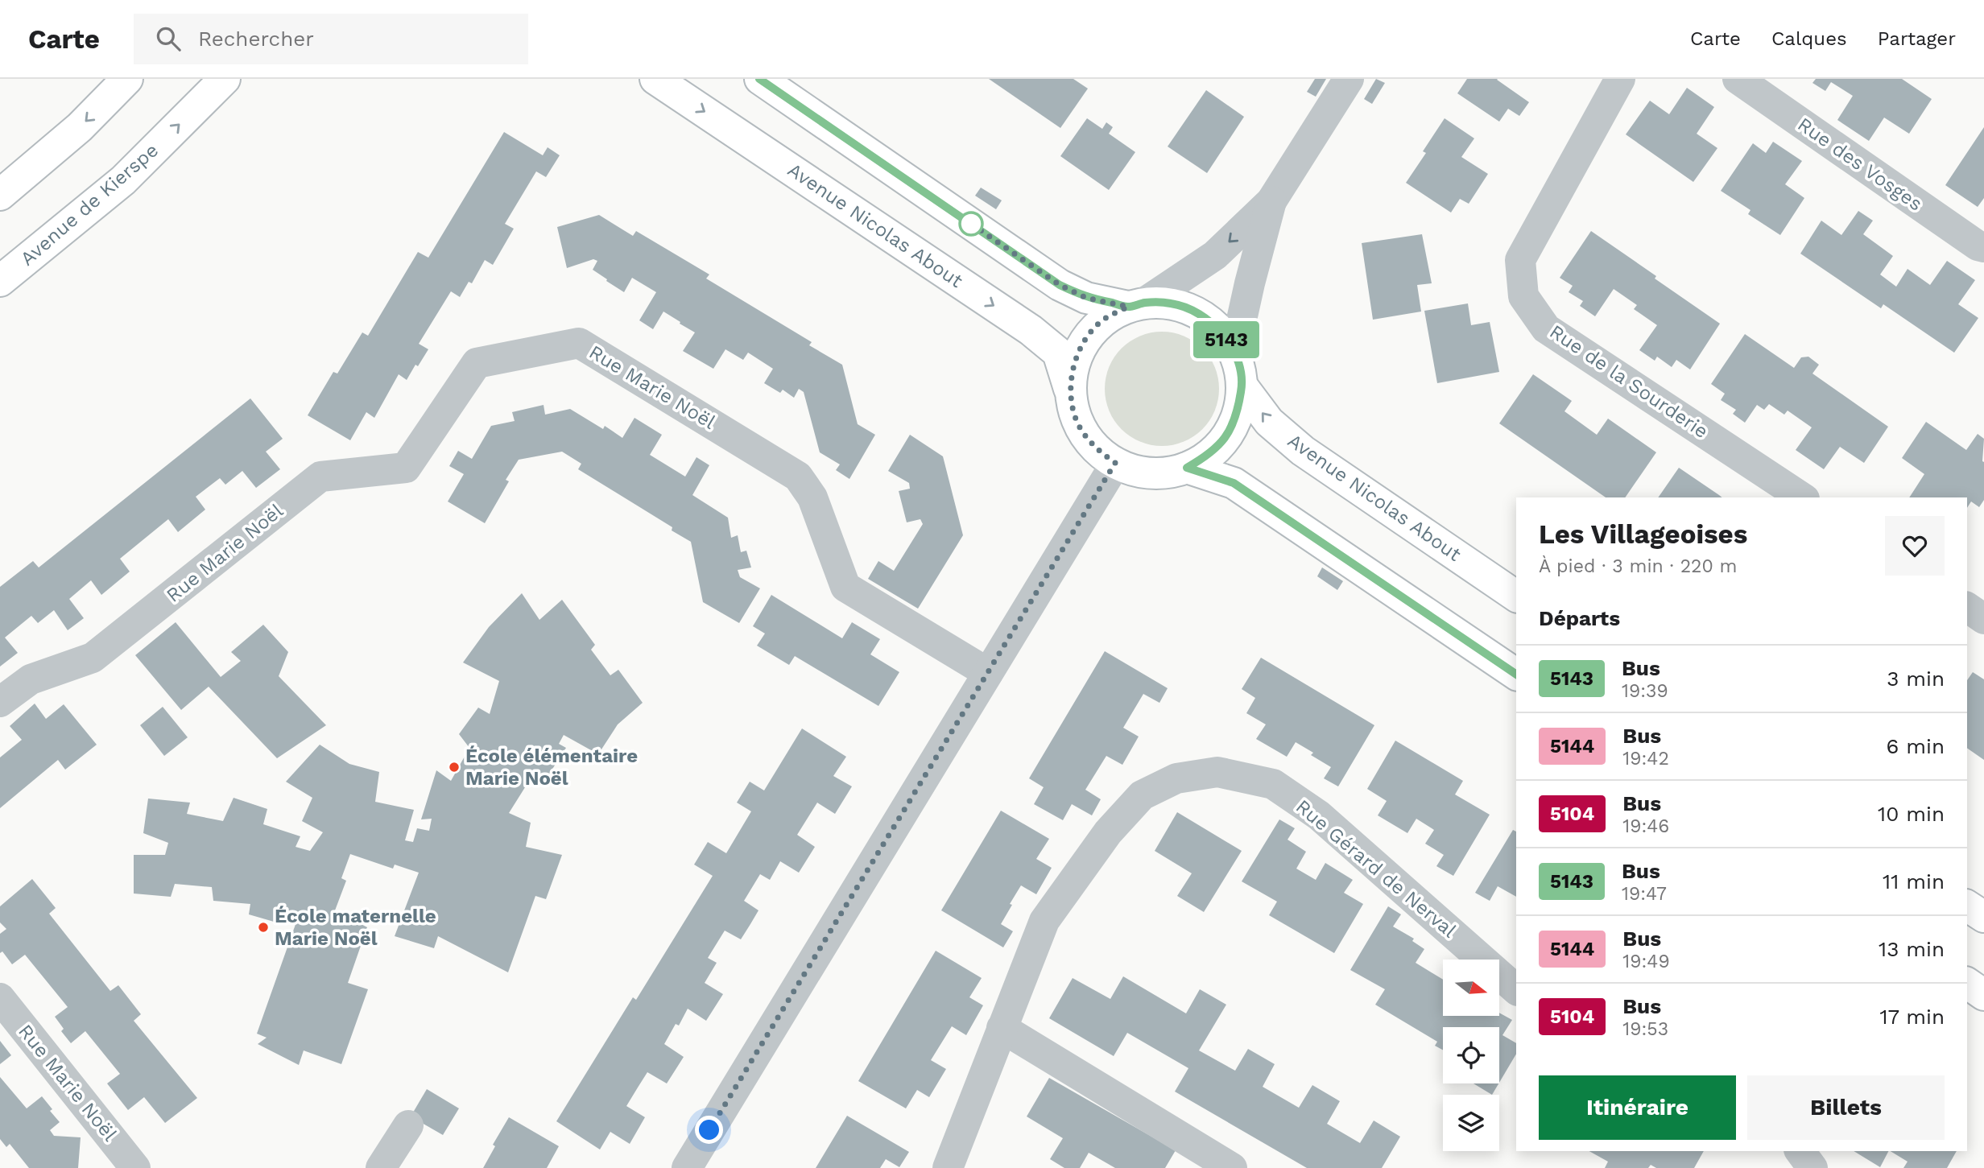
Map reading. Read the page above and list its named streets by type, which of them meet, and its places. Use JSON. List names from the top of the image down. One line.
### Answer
{"streets":{"main road":["Avenue de Kierspe","Avenue Nicolas About"],"street":["Rue des Vosges","Rue de la Sourderie","Rue Marie Noël","Rue Gérard de Nerval"]},"places":["École élémentaire Marie Noël","École maternelle Marie Noël"],"lines":["bus line 5143"],"north":"right","page":{"header":"Carte","search":"Rechercher","nav":["Carte","Calques","Partager"],"on_map":"5143","heading":[["Les Villageoises","À pied · 3 min · 220 m"],"Départs"],"list":[{"mark":"5143","name":"Bus","note":"19:39","value":"3 min"},{"mark":"5144","name":"Bus","note":"19:42","value":"6 min"},{"mark":"5104","name":"Bus","note":"19:46","value":"10 min"},{"mark":"5143","name":"Bus","note":"19:47","value":"11 min"},{"mark":"5144","name":"Bus","note":"19:49","value":"13 min"},{"mark":"5104","name":"Bus","note":"19:53","value":"17 min"}],"buttons":["Itinéraire","Billets"]}}
